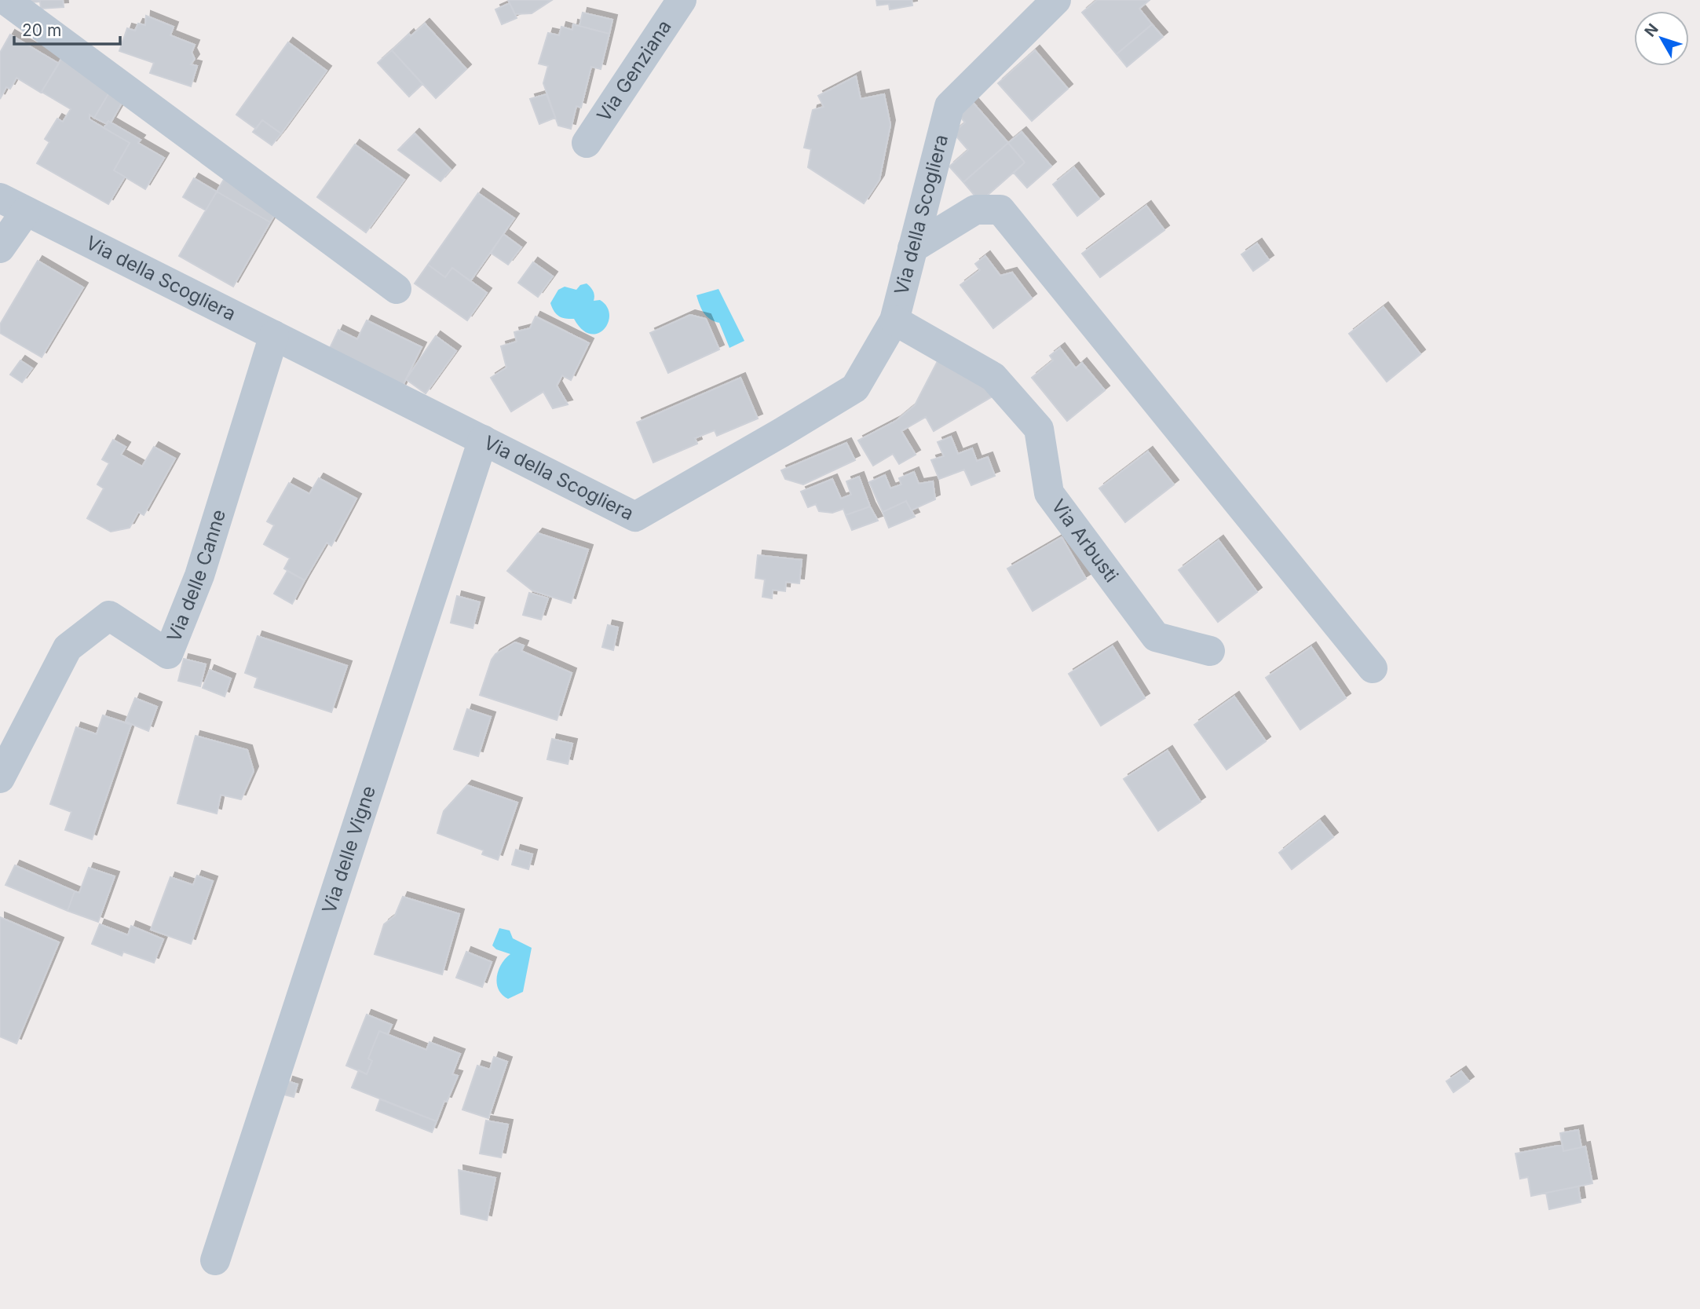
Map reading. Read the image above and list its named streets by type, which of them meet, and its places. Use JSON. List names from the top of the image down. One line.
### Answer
{"streets":{"street":["Via Genziana","Via della Scogliera","Via Arbusti","Via delle Canne","Via delle Vigne"]},"crossings":[["Via della Scogliera","Via Arbusti"],["Via della Scogliera","Via delle Canne"],["Via della Scogliera","Via delle Vigne"]],"scale_bar":"20 m","north":"top left"}
